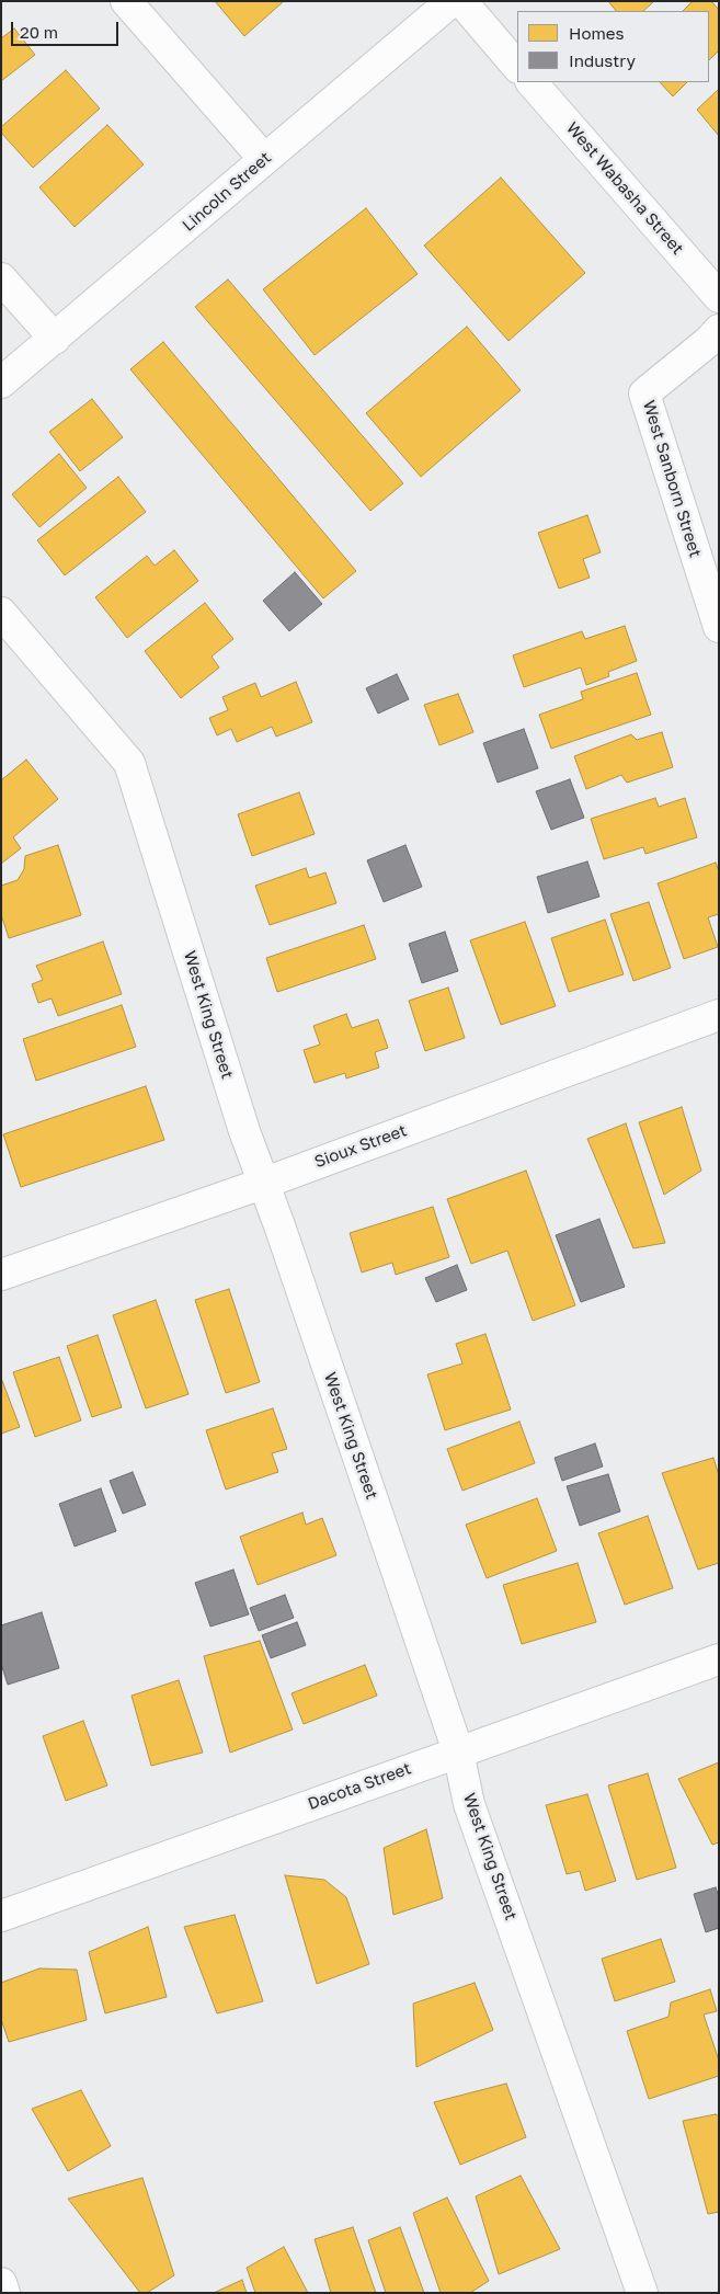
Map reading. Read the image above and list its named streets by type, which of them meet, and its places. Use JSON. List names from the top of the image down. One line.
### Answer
{"streets":{"street":["West Wabasha Street","Lincoln Street","West Sanborn Street","West King Street","Sioux Street","Dacota Street"]},"crossings":[["West King Street","Sioux Street"],["West King Street","Dacota Street"]],"legend":["Homes","Industry"],"scale_bar":"20 m"}
